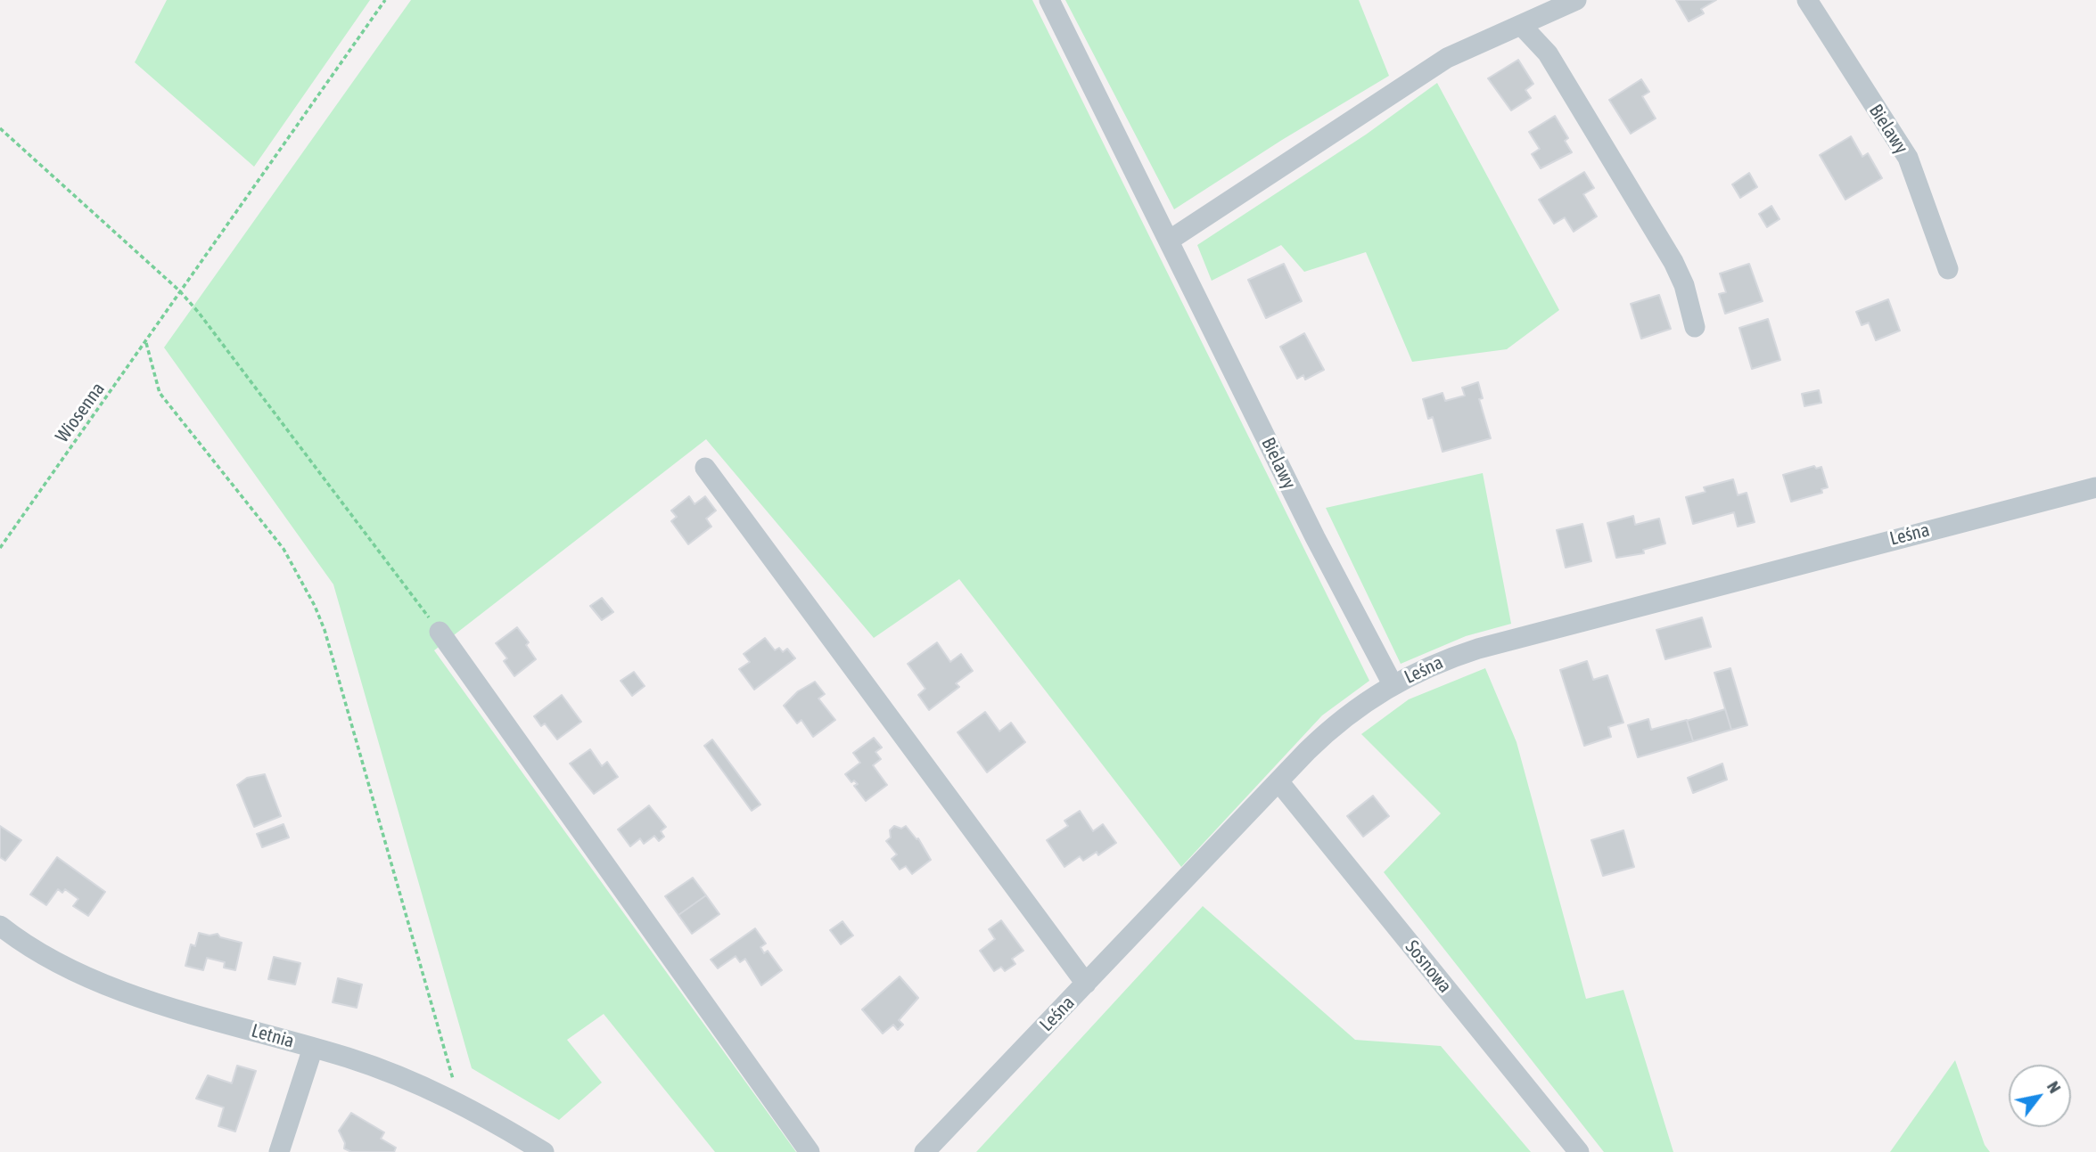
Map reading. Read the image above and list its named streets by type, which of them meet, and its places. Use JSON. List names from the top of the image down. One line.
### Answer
{"streets":{"street":["Bielawy","Leśna","Sosnowa","Letnia"],"path":["Wiosenna"]},"crossings":[["Bielawy","Leśna"],["Leśna","Sosnowa"]],"north":"top right"}
